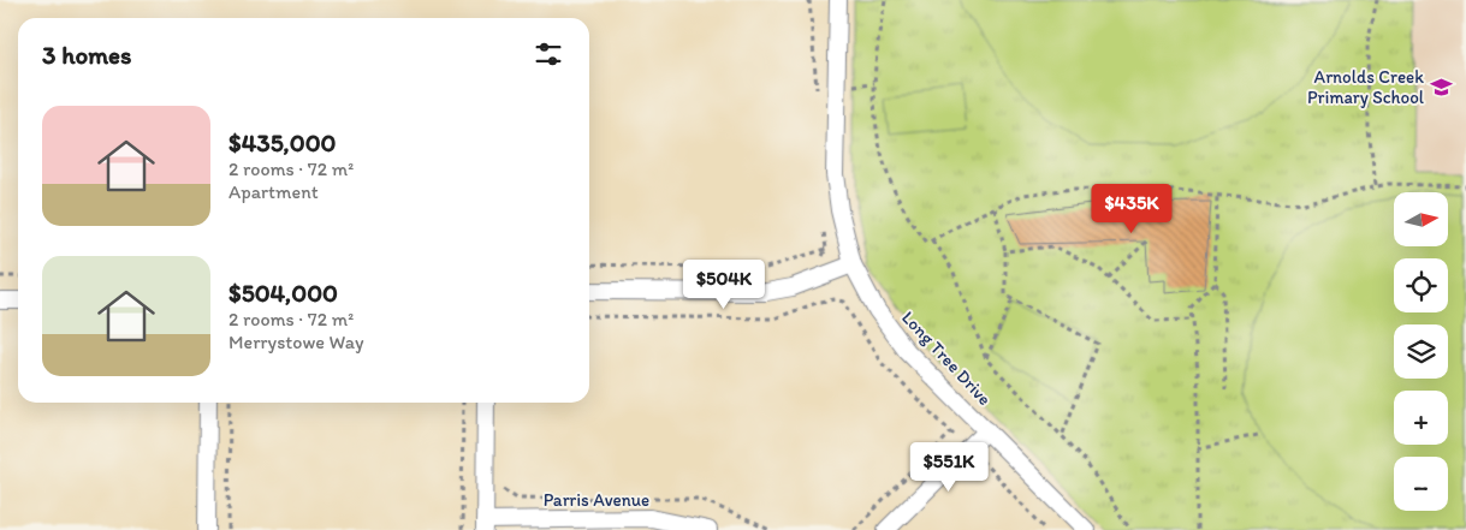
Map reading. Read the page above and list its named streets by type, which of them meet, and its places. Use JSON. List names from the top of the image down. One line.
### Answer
{"streets":{"street":["Long Tree Drive","Parris Avenue"]},"places":{"school or university":["Arnolds Creek Primary School"]},"north":"right","page":{"heading":"3 homes","list":[{"name":"$435,000","note":"2 rooms · 72 m² · Apartment"},{"name":"$504,000","note":"2 rooms · 72 m² · Merrystowe Way"}],"price":["$435K","$504K","$551K"],"map_buttons":["+","−"]}}
